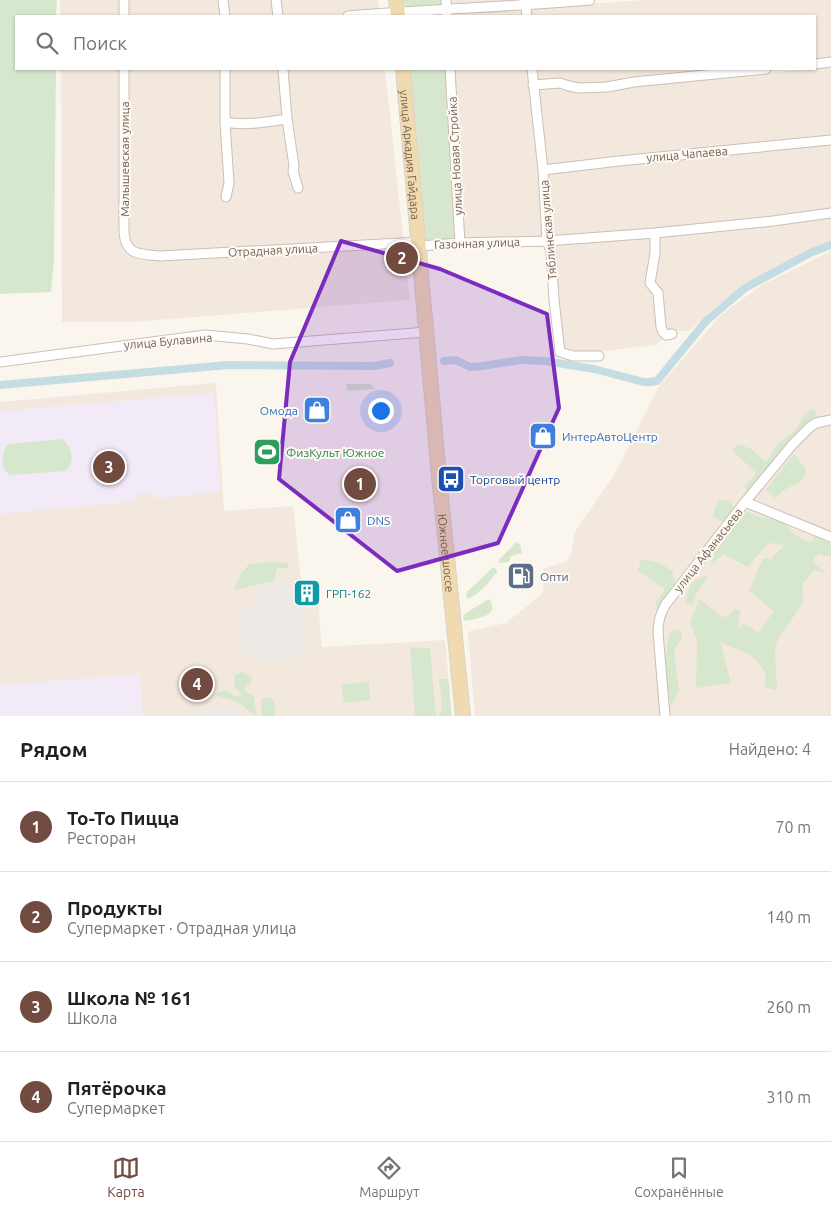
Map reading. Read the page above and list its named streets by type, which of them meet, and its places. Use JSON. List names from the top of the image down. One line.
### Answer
{"streets":{"main road":["улица Аркадия Гайдара","Южное шоссе"],"street":["улица Чапаева","улица Новая Стройка","Малышевская улица","Тяблинская улица","Газонная улица","Отрадная улица","улица Булавина","улица Афанасьева"]},"crossings":[["улица Чапаева","Тяблинская улица"],["улица Аркадия Гайдара","Газонная улица"],["улица Аркадия Гайдара","Отрадная улица"],["улица Аркадия Гайдара","улица Булавина"],["улица Аркадия Гайдара","Южное шоссе"],["улица Новая Стройка","Газонная улица"],["Малышевская улица","Отрадная улица"],["Тяблинская улица","Газонная улица"],["Газонная улица","Отрадная улица"]],"places":{"shop":["Омода","ИнтерАвтоЦентр","DNS"],"sports":["ФизКульт Южное"],"bus stop":["Торговый центр"],"fuel station":["Опти"],"building":["ГРП-162"]},"page":{"search":"Поиск","pins":["2","3","1","4"],"heading":["Рядом","Найдено: 4"],"list":[{"mark":"1","name":"То-То Пицца","note":"Ресторан","value":"70 m"},{"mark":"2","name":"Продукты","note":"Супермаркет · Отрадная улица","value":"140 m"},{"mark":"3","name":"Школа № 161","note":"Школа","value":"260 m"},{"mark":"4","name":"Пятёрочка","note":"Супермаркет","value":"310 m"}],"nav":["Карта","Маршрут","Сохранённые"]}}
